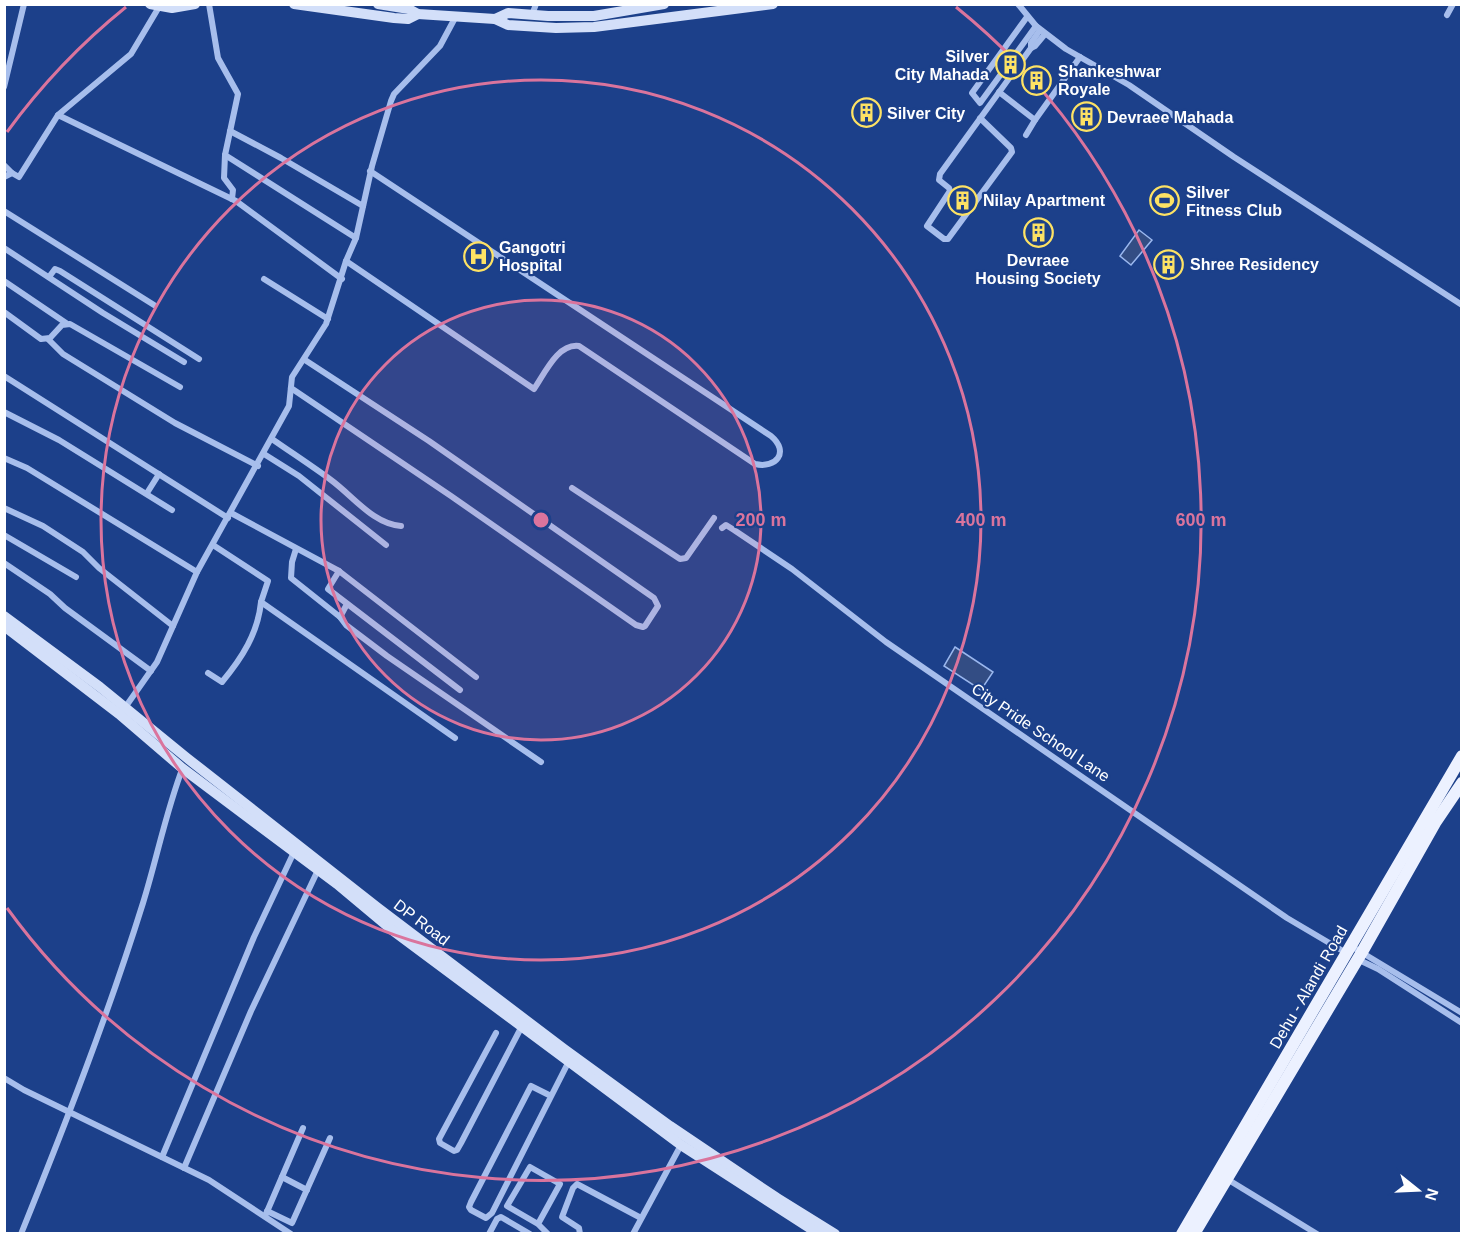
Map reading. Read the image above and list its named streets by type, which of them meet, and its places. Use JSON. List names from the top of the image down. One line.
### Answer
{"streets":{"main road":["Dehu - Alandi Road"],"street":["City Pride School Lane","DP Road"]},"crossings":[["City Pride School Lane","Dehu - Alandi Road"]],"places":{"building":["Silver City Mahada","Shankeshwar Royale","Silver City","Devraee Mahada","Nilay Apartment","Devraee Housing Society","Shree Residency"],"sports":["Silver Fitness Club"],"hospital":["Gangotri Hospital"]},"north":"right","rings":["200 m","400 m","600 m"]}
